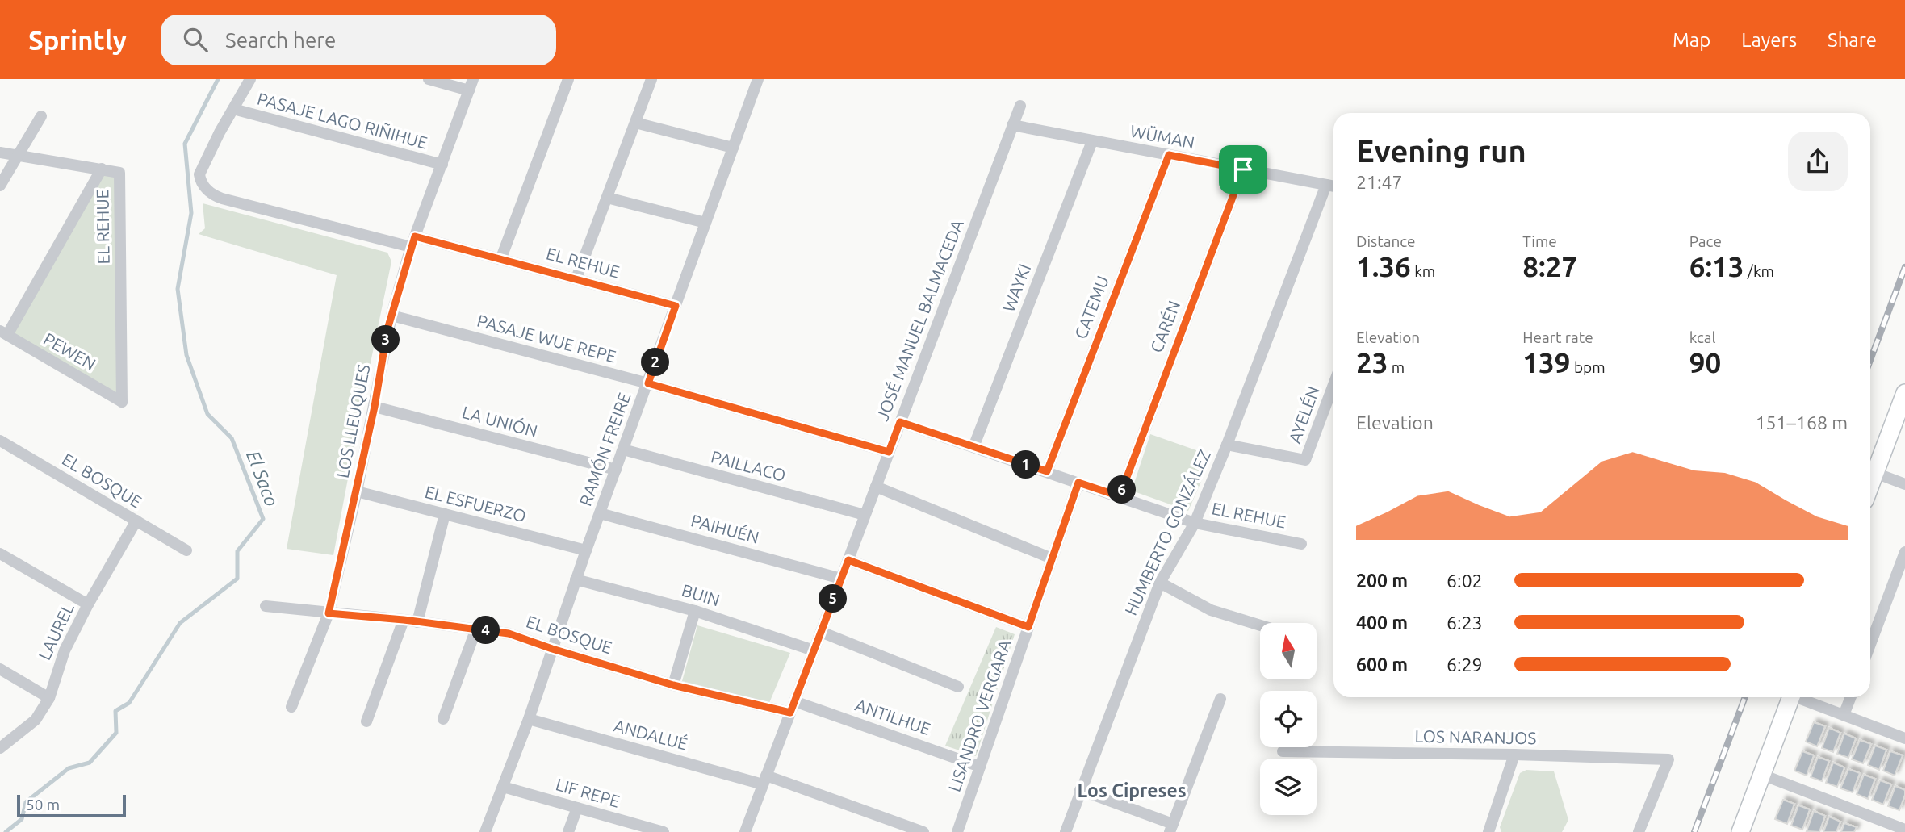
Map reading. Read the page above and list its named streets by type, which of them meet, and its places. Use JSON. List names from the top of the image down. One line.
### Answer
{"streets":{"street":["PASAJE LAGO RIÑIHUE","WÜMAN","EL REHUE","WAYKI","CATEMU","JOSÉ MANUEL BALMACEDA","CARÉN","PASAJE WUE REPE","PEWEN","AYELÉN","LOS LLEUQUES","LA UNIÓN","RAMÓN FREIRE","PAILLACO","EL BOSQUE","EL ESFUERZO","PAIHUÉN","HUMBERTO GONZÁLEZ","BUIN","LAUREL","LISANDRO VERGARA","ANTILHUE","ANDALUÉ","LOS NARANJOS","LIF REPE"]},"crossings":[["PASAJE LAGO RIÑIHUE","EL REHUE"],["PASAJE LAGO RIÑIHUE","LOS LLEUQUES"],["WÜMAN","WAYKI"],["WÜMAN","CATEMU"],["WÜMAN","JOSÉ MANUEL BALMACEDA"],["WÜMAN","CARÉN"],["WÜMAN","HUMBERTO GONZÁLEZ"],["EL REHUE","WAYKI"],["EL REHUE","CATEMU"],["EL REHUE","JOSÉ MANUEL BALMACEDA"],["EL REHUE","CARÉN"],["EL REHUE","PEWEN"],["EL REHUE","LOS LLEUQUES"],["EL REHUE","RAMÓN FREIRE"],["EL REHUE","HUMBERTO GONZÁLEZ"],["EL REHUE","LISANDRO VERGARA"],["JOSÉ MANUEL BALMACEDA","PASAJE WUE REPE"],["JOSÉ MANUEL BALMACEDA","PAILLACO"],["JOSÉ MANUEL BALMACEDA","EL BOSQUE"],["JOSÉ MANUEL BALMACEDA","PAIHUÉN"],["JOSÉ MANUEL BALMACEDA","BUIN"],["JOSÉ MANUEL BALMACEDA","ANTILHUE"],["JOSÉ MANUEL BALMACEDA","ANDALUÉ"],["PASAJE WUE REPE","LOS LLEUQUES"],["PASAJE WUE REPE","RAMÓN FREIRE"],["AYELÉN","HUMBERTO GONZÁLEZ"],["LOS LLEUQUES","LA UNIÓN"],["LOS LLEUQUES","EL BOSQUE"],["LOS LLEUQUES","EL ESFUERZO"],["LA UNIÓN","RAMÓN FREIRE"],["RAMÓN FREIRE","PAILLACO"],["RAMÓN FREIRE","EL BOSQUE"],["RAMÓN FREIRE","EL ESFUERZO"],["RAMÓN FREIRE","PAIHUÉN"],["RAMÓN FREIRE","BUIN"],["RAMÓN FREIRE","ANDALUÉ"],["RAMÓN FREIRE","LIF REPE"],["EL BOSQUE","LAUREL"],["LISANDRO VERGARA","ANTILHUE"]],"districts":["Los Cipreses"],"water":["El Saco"],"scale_bar":"50 m","north":"top","page":{"header":"Sprintly","search":"Search here","nav":["Map","Layers","Share"],"heading":["Evening run","21:47"],"stats":[["Distance","1.36 km"],["Time","8:27"],["Pace","6:13 /km"],["Elevation","23 m"],["Heart rate","139 bpm"],["kcal","90"]],"pins":["3","2","1","6","5","4"],"chart":["Elevation","151–168 m"],"list":[{"name":"200 m","note":"6:02"},{"name":"400 m","note":"6:23"},{"name":"600 m","note":"6:29"}],"scale":"50 m"}}
